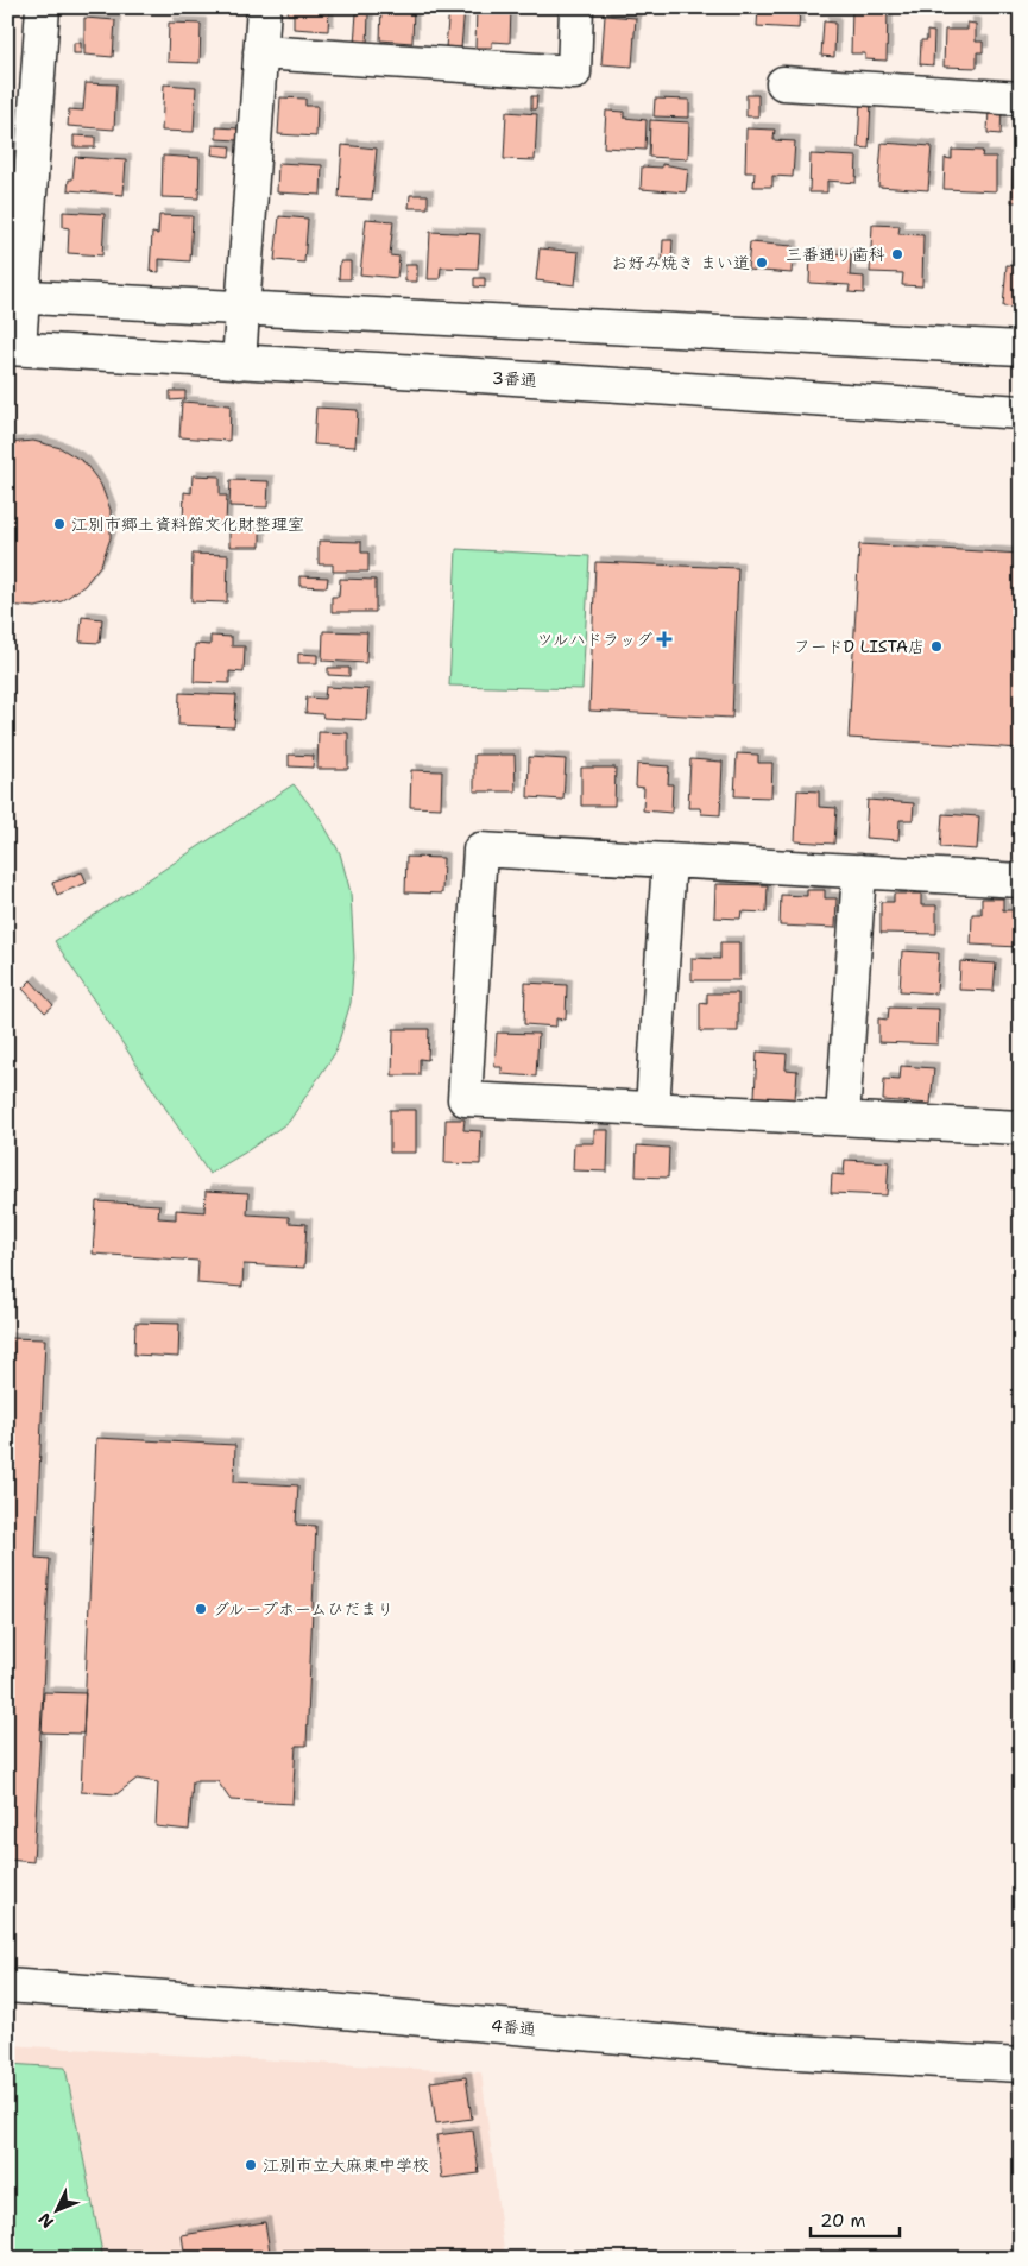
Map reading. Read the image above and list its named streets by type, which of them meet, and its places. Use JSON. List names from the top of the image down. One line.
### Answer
{"streets":{"street":["3番通","4番通"]},"places":{"other":["三番通り歯科","お好み焼き まい道","江別市郷土資料館文化財整理室","フードD LISTA店","グループホームひだまり","江別市立大麻東中学校"],"health":["ツルハドラッグ"]},"scale_bar":"20 m","north":"bottom left"}
